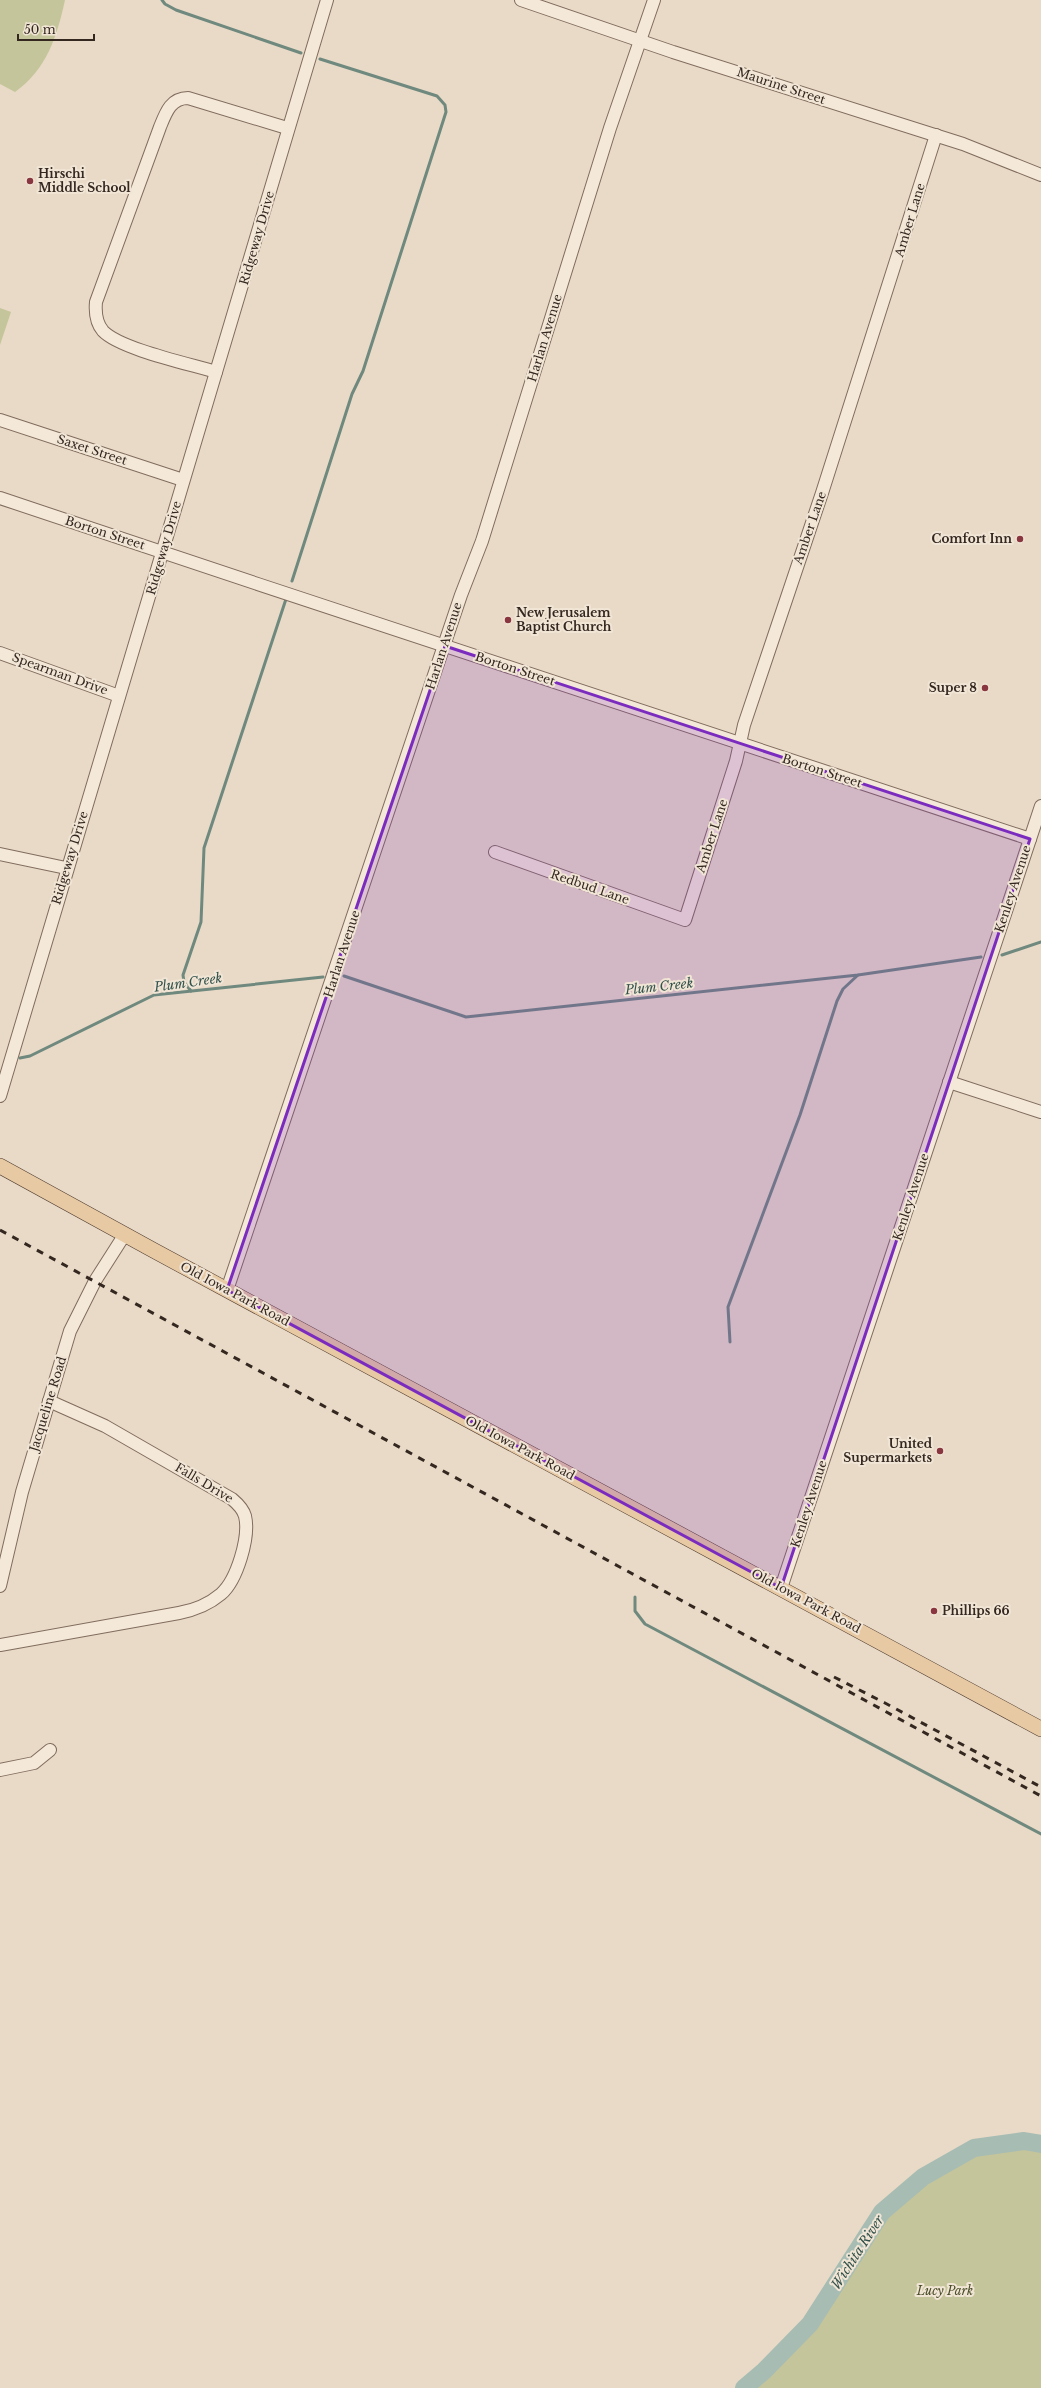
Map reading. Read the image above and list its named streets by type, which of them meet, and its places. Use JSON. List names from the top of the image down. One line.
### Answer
{"streets":{"main road":["Old Iowa Park Road"],"street":["Maurine Street","Amber Lane","Ridgeway Drive","Harlan Avenue","Saxet Street","Borton Street","Spearman Drive","Redbud Lane","Kenley Avenue","Jacqueline Road","Falls Drive"]},"crossings":[["Maurine Street","Amber Lane"],["Maurine Street","Harlan Avenue"],["Amber Lane","Borton Street"],["Amber Lane","Redbud Lane"],["Ridgeway Drive","Saxet Street"],["Ridgeway Drive","Borton Street"],["Ridgeway Drive","Spearman Drive"],["Harlan Avenue","Borton Street"],["Harlan Avenue","Old Iowa Park Road"],["Borton Street","Kenley Avenue"],["Kenley Avenue","Old Iowa Park Road"],["Old Iowa Park Road","Jacqueline Road"],["Jacqueline Road","Falls Drive"]],"water":["Plum Creek","Wichita River"],"parks":["Lucy Park"],"places":["Hirschi Middle School","Comfort Inn","New Jerusalem Baptist Church","Super 8","United Supermarkets","Phillips 66"],"scale_bar":"50 m"}
